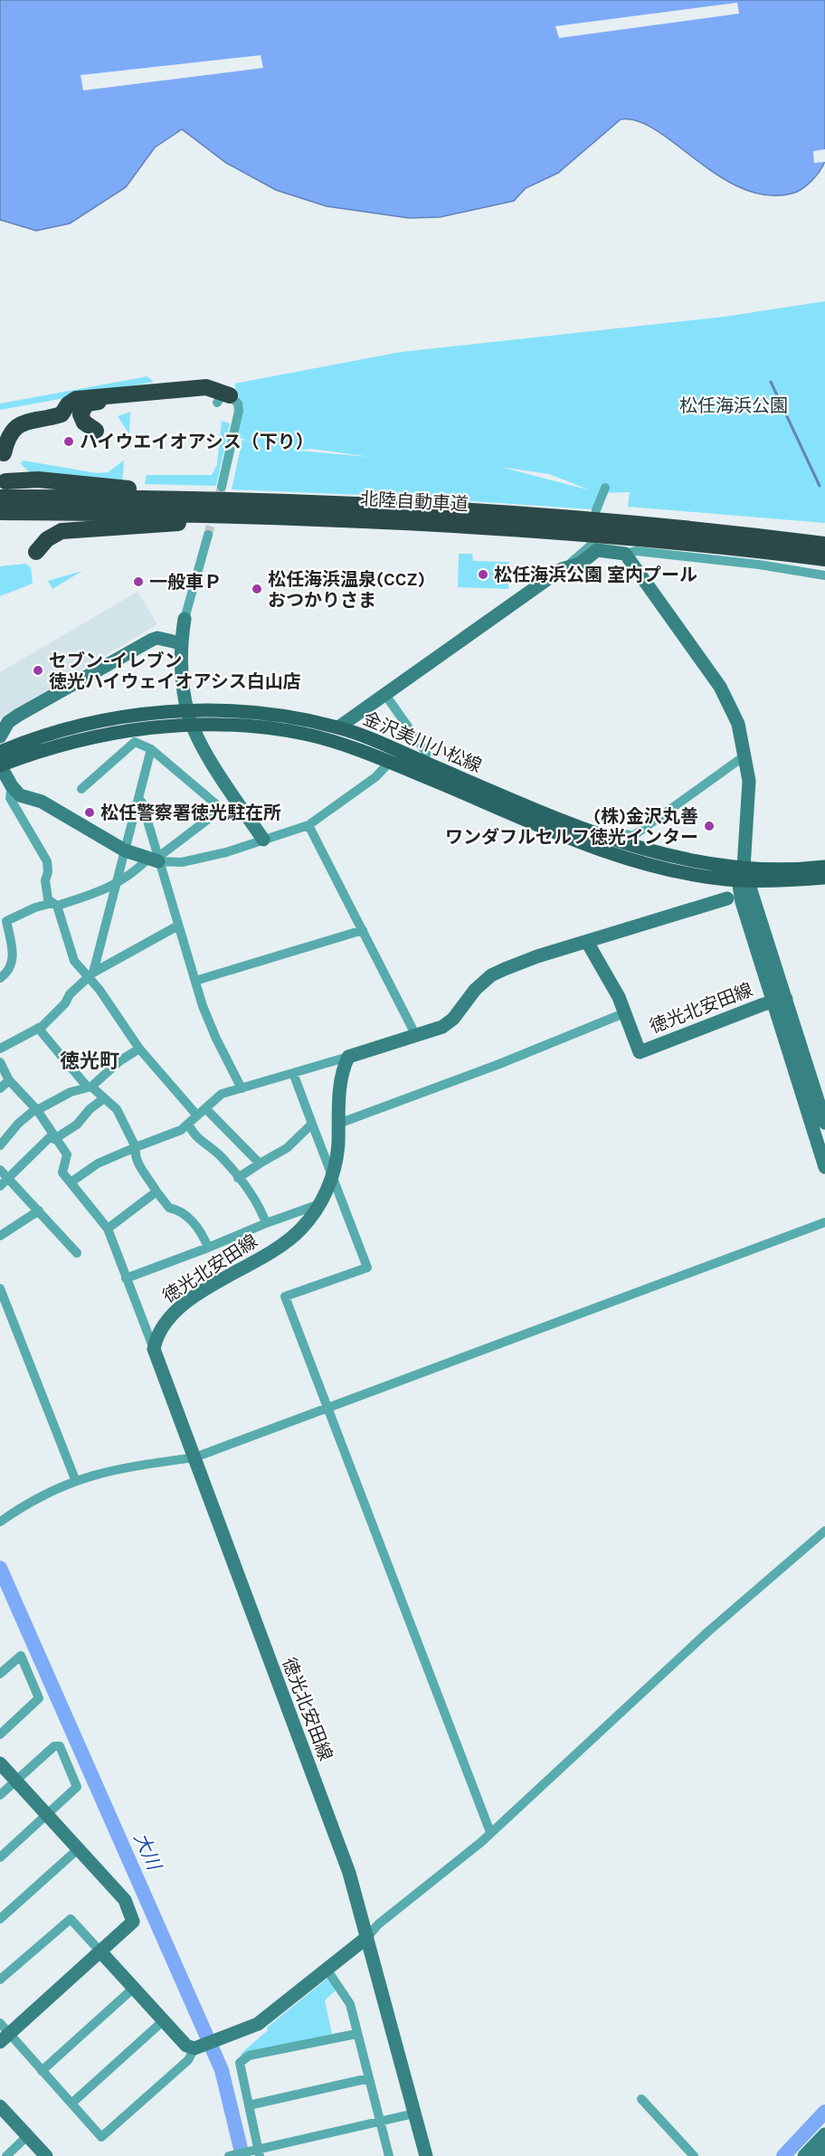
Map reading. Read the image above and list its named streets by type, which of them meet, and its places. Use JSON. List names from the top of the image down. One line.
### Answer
{"streets":{"highway":["北陸自動車道"],"main road":["金沢美川小松線"],"street":["徳光北安田線"]},"districts":["徳光町"],"water":["大川"],"parks":["松任海浜公園"],"places":["ハイウエイオアシス（下り）","松任海浜公園 室内プール","一般車Ｐ","松任海浜温泉(CCZ) おつかりさま","セブン-イレブン 徳光ハイウェイオアシス白山店","松任警察署徳光駐在所","(株)金沢丸善 ワンダフルセルフ徳光インター"]}
